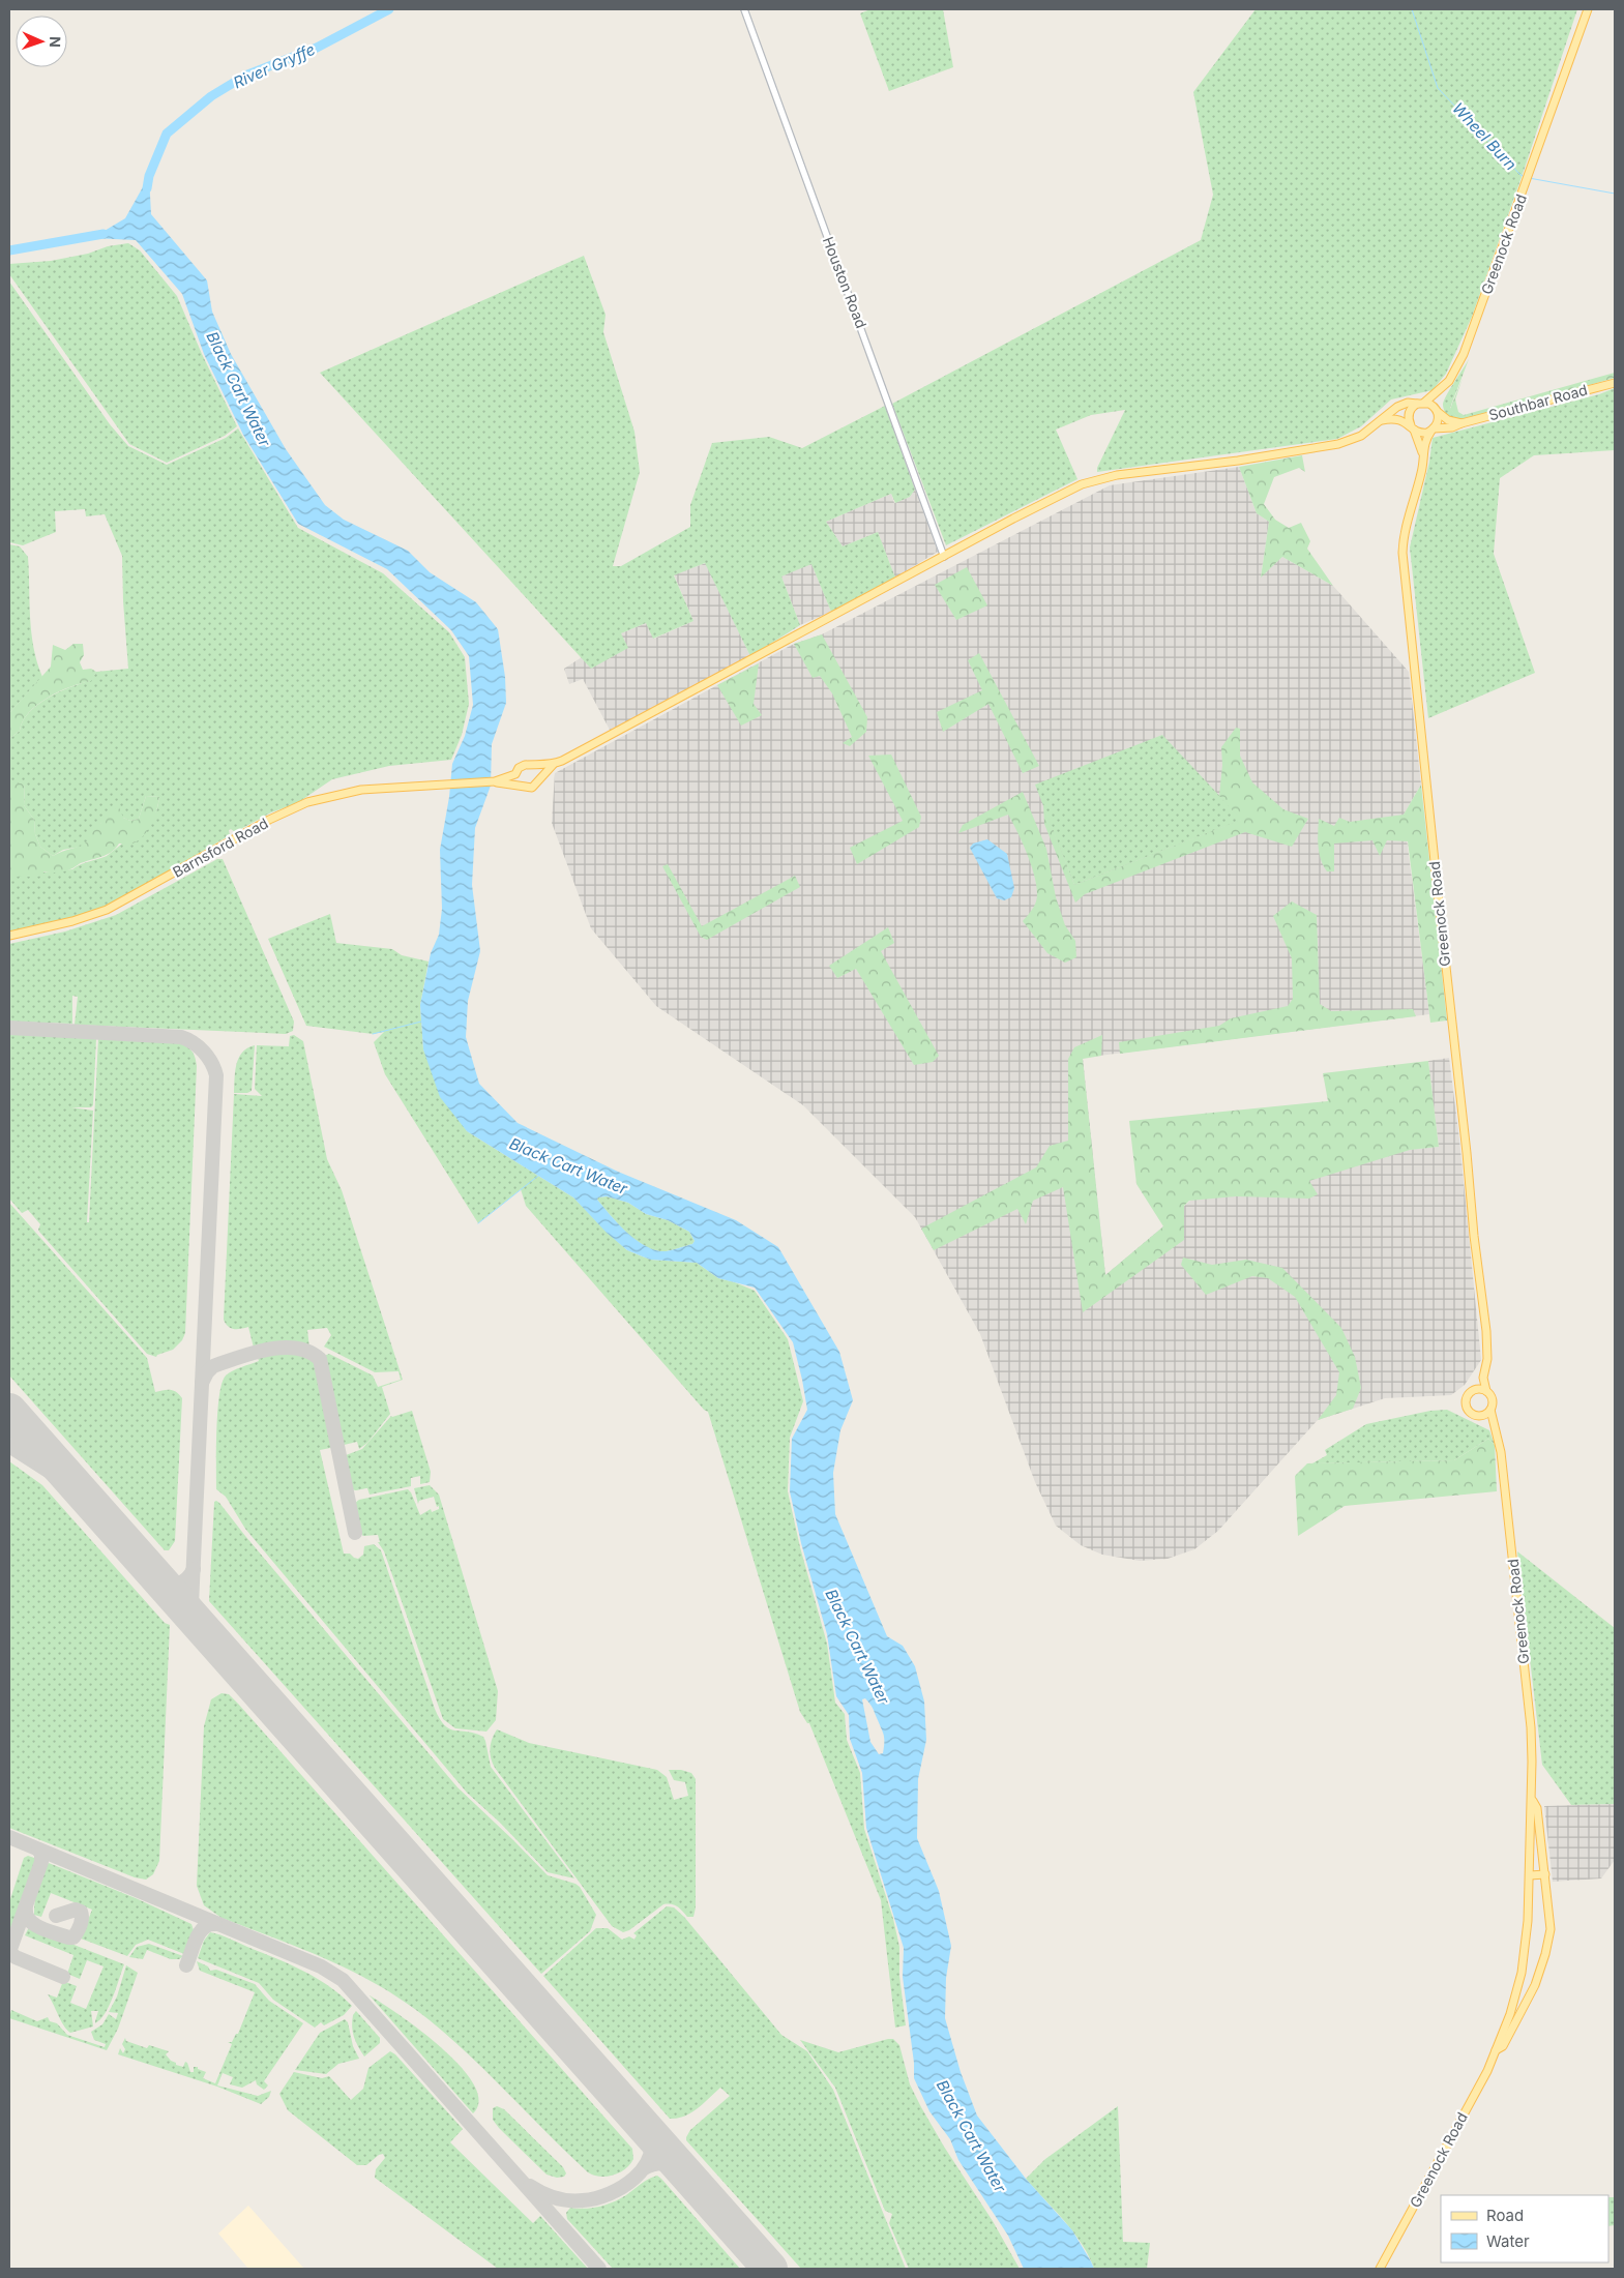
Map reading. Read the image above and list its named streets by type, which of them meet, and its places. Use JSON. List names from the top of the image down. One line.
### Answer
{"streets":{"main road":["Greenock Road","Houston Road","Southbar Road","Barnsford Road"]},"crossings":[["Greenock Road","Southbar Road"]],"water":["River Gryffe","Wheel Burn","Black Cart Water"],"legend":["Road","Water"],"north":"right"}
